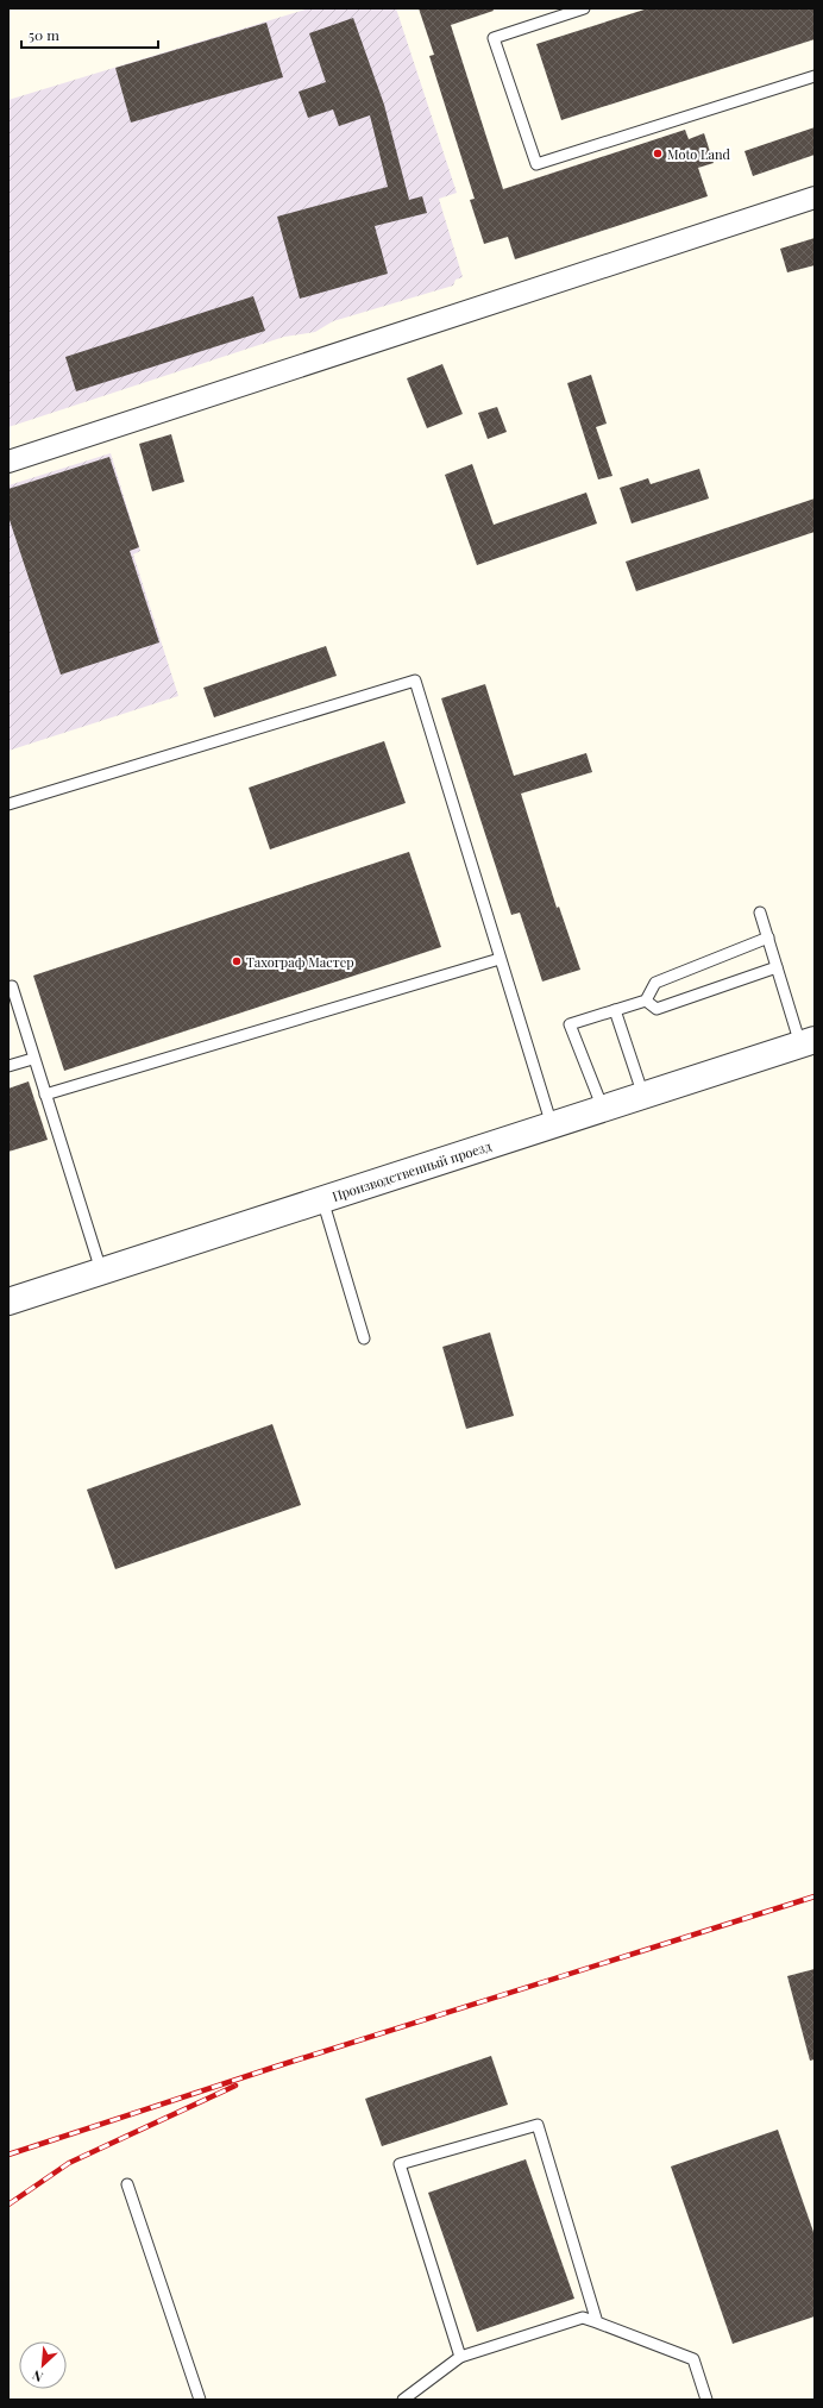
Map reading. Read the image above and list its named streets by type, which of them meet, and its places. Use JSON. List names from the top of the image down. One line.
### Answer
{"streets":{"street":["Производственный проезд"]},"places":["Moto Land","Тахограф Мастер"],"scale_bar":"50 m","north":"bottom left"}
